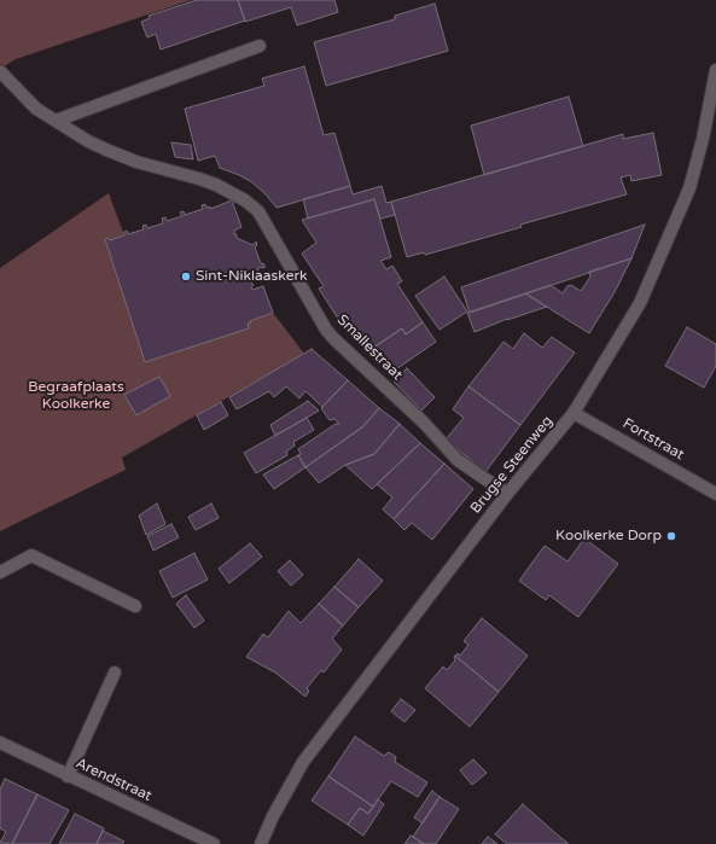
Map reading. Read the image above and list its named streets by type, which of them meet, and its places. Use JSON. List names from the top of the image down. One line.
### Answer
{"streets":{"street":["Smallestraat","Fortstraat","Brugse Steenweg","Arendstraat"]},"crossings":[["Smallestraat","Brugse Steenweg"],["Fortstraat","Brugse Steenweg"]],"parks":["Begraafplaats Koolkerke"],"places":["Sint-Niklaaskerk","Koolkerke Dorp"]}
